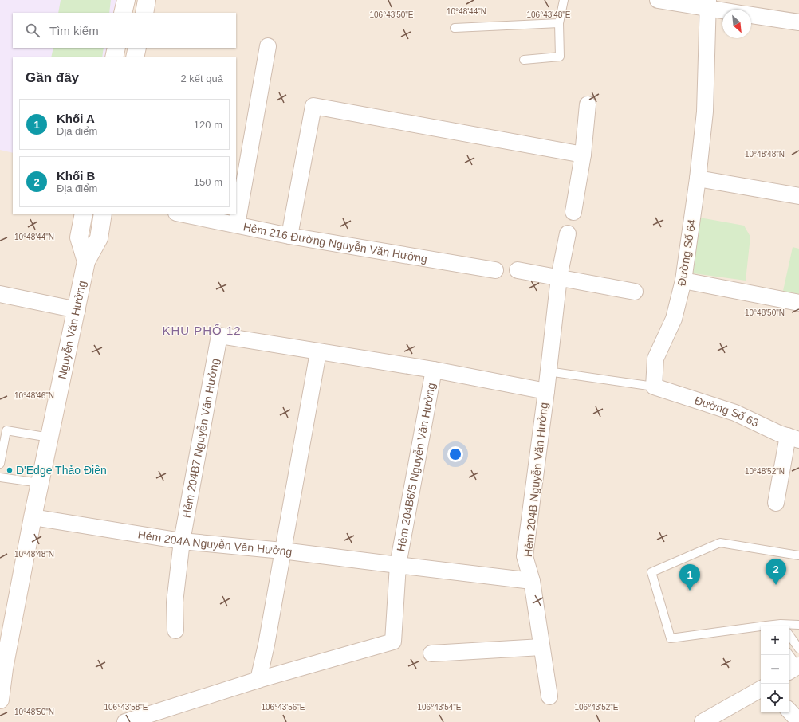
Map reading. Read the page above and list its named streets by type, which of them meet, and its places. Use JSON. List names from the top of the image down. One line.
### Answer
{"streets":{"main road":["Nguyễn Văn Hưởng"],"street":["Hẻm 216 Đường Nguyễn Văn Hưởng","Đường Số 64","Đường Số 63","Hẻm 204B7 Nguyễn Văn Hưởng","Hẻm 204B6/5 Nguyễn Văn Hưởng","Hẻm 204B Nguyễn Văn Hưởng","Hẻm 204A Nguyễn Văn Hưởng"]},"crossings":[["Đường Số 64","Đường Số 63"],["Nguyễn Văn Hưởng","Hẻm 204A Nguyễn Văn Hưởng"],["Hẻm 204B7 Nguyễn Văn Hưởng","Hẻm 204B Nguyễn Văn Hưởng"],["Hẻm 204B7 Nguyễn Văn Hưởng","Hẻm 204A Nguyễn Văn Hưởng"],["Hẻm 204B6/5 Nguyễn Văn Hưởng","Hẻm 204B Nguyễn Văn Hưởng"],["Hẻm 204B6/5 Nguyễn Văn Hưởng","Hẻm 204A Nguyễn Văn Hưởng"]],"districts":["KHU PHỐ 12"],"places":["D'Edge Thảo Điền"],"north":"bottom right","page":{"search":"Tìm kiếm","heading":["Gần đây","2 kết quả"],"list":[{"mark":"1","name":"Khối A","note":"Địa điểm","value":"120 m"},{"mark":"2","name":"Khối B","note":"Địa điểm","value":"150 m"}],"pins":["2","1"],"map_buttons":["+","−"]},"coordinates":["10°48'44\"N","106°43'50\"E","106°43'48\"E","10°48'48\"N","10°48'50\"N","10°48'46\"N","10°48'52\"N","106°43'58\"E","106°43'56\"E","106°43'54\"E","106°43'52\"E"]}
